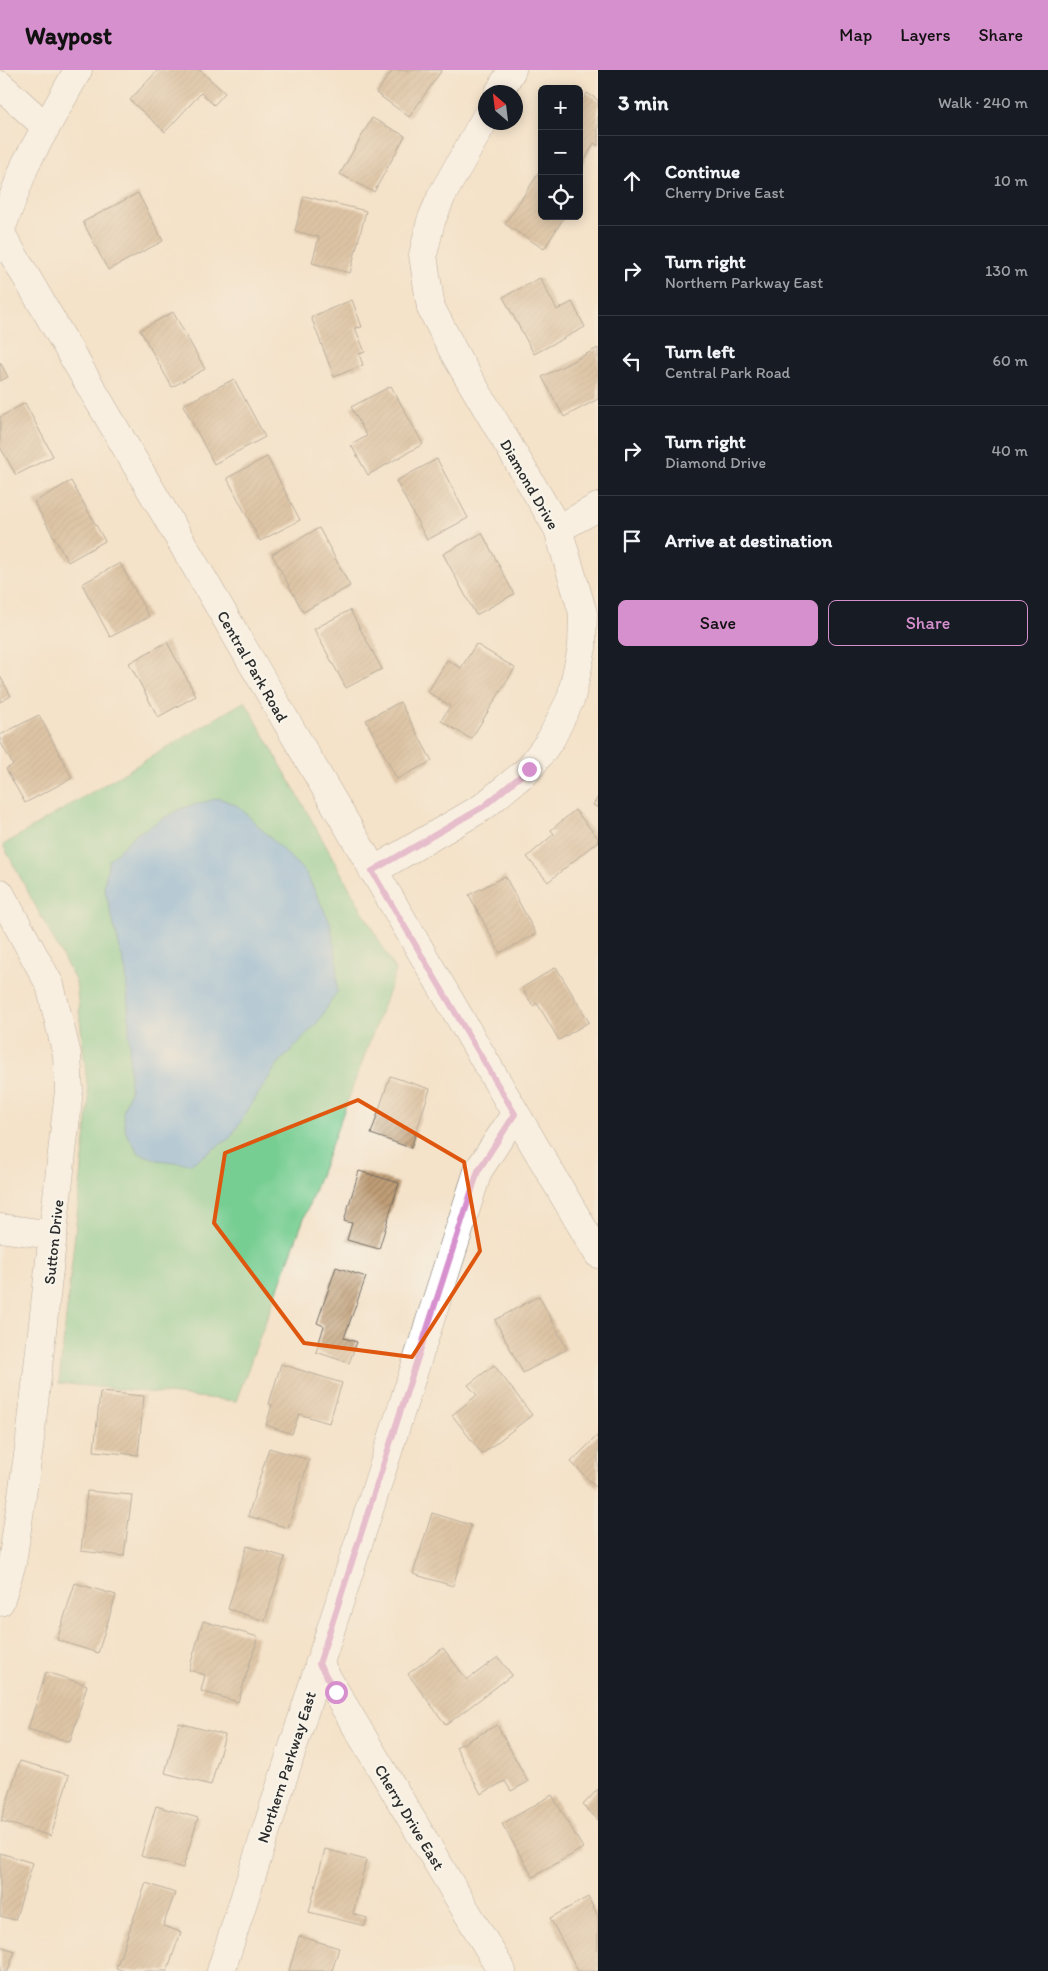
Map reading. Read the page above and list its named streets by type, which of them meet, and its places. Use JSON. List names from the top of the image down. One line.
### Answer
{"streets":{"street":["Diamond Drive","Central Park Road","Sutton Drive","Northern Parkway East","Cherry Drive East"]},"crossings":[["Diamond Drive","Central Park Road"],["Central Park Road","Northern Parkway East"],["Northern Parkway East","Cherry Drive East"]],"north":"top left","page":{"header":"Waypost","nav":["Map","Layers","Share"],"heading":["3 min","Walk · 240 m"],"map_buttons":["+","−"],"list":[["Continue","Cherry Drive East","10 m"],["Turn right","Northern Parkway East","130 m"],["Turn left","Central Park Road","60 m"],["Turn right","Diamond Drive","40 m"],"Arrive at destination"],"buttons":["Save","Share"]}}
